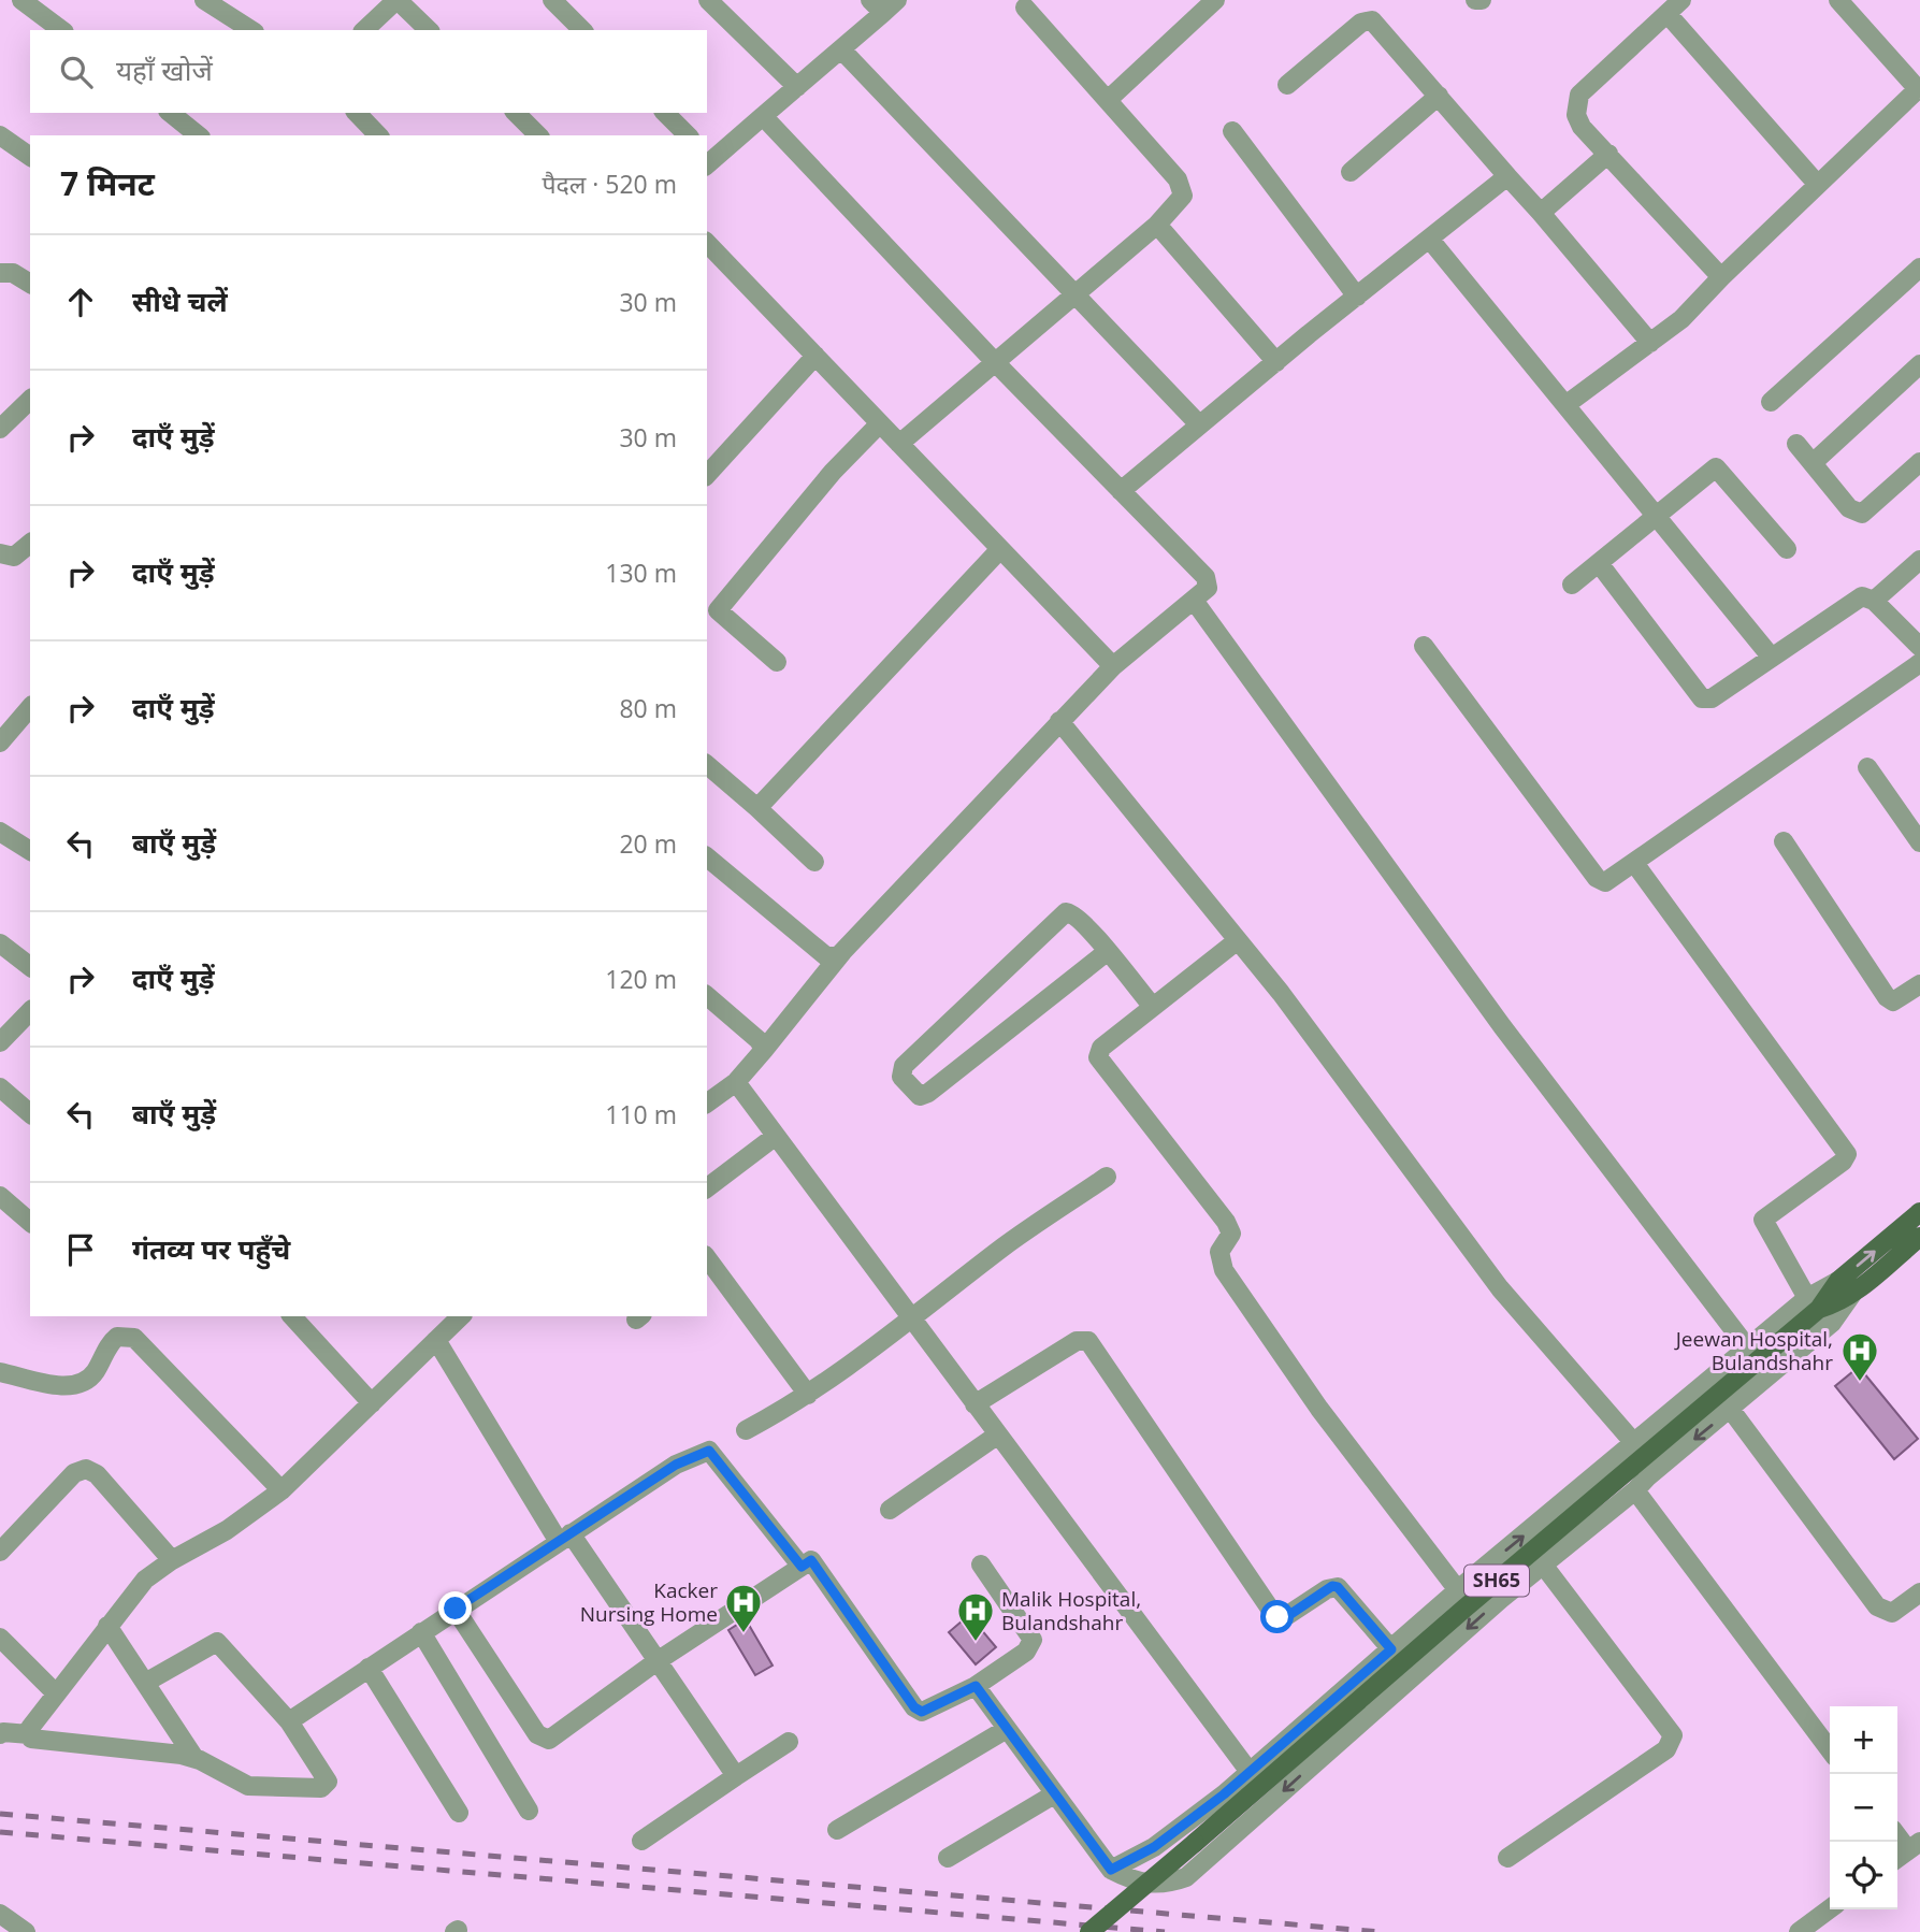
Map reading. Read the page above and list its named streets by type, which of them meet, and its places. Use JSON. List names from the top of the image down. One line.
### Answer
{"streets":{"main road":["SH65"]},"places":{"hospital":["Jeewan Hospital, Bulandshahr","Kacker Nursing Home","Malik Hospital, Bulandshahr"]},"page":{"search":"यहाँ खोजें","heading":["7 मिनट","पैदल · 520 m"],"list":[["सीधे चलें","30 m"],["दाएँ मुड़ें","30 m"],["दाएँ मुड़ें","130 m"],["दाएँ मुड़ें","80 m"],["बाएँ मुड़ें","20 m"],["दाएँ मुड़ें","120 m"],["बाएँ मुड़ें","110 m"],"गंतव्य पर पहुँचे"],"map_buttons":["+","−"]}}
